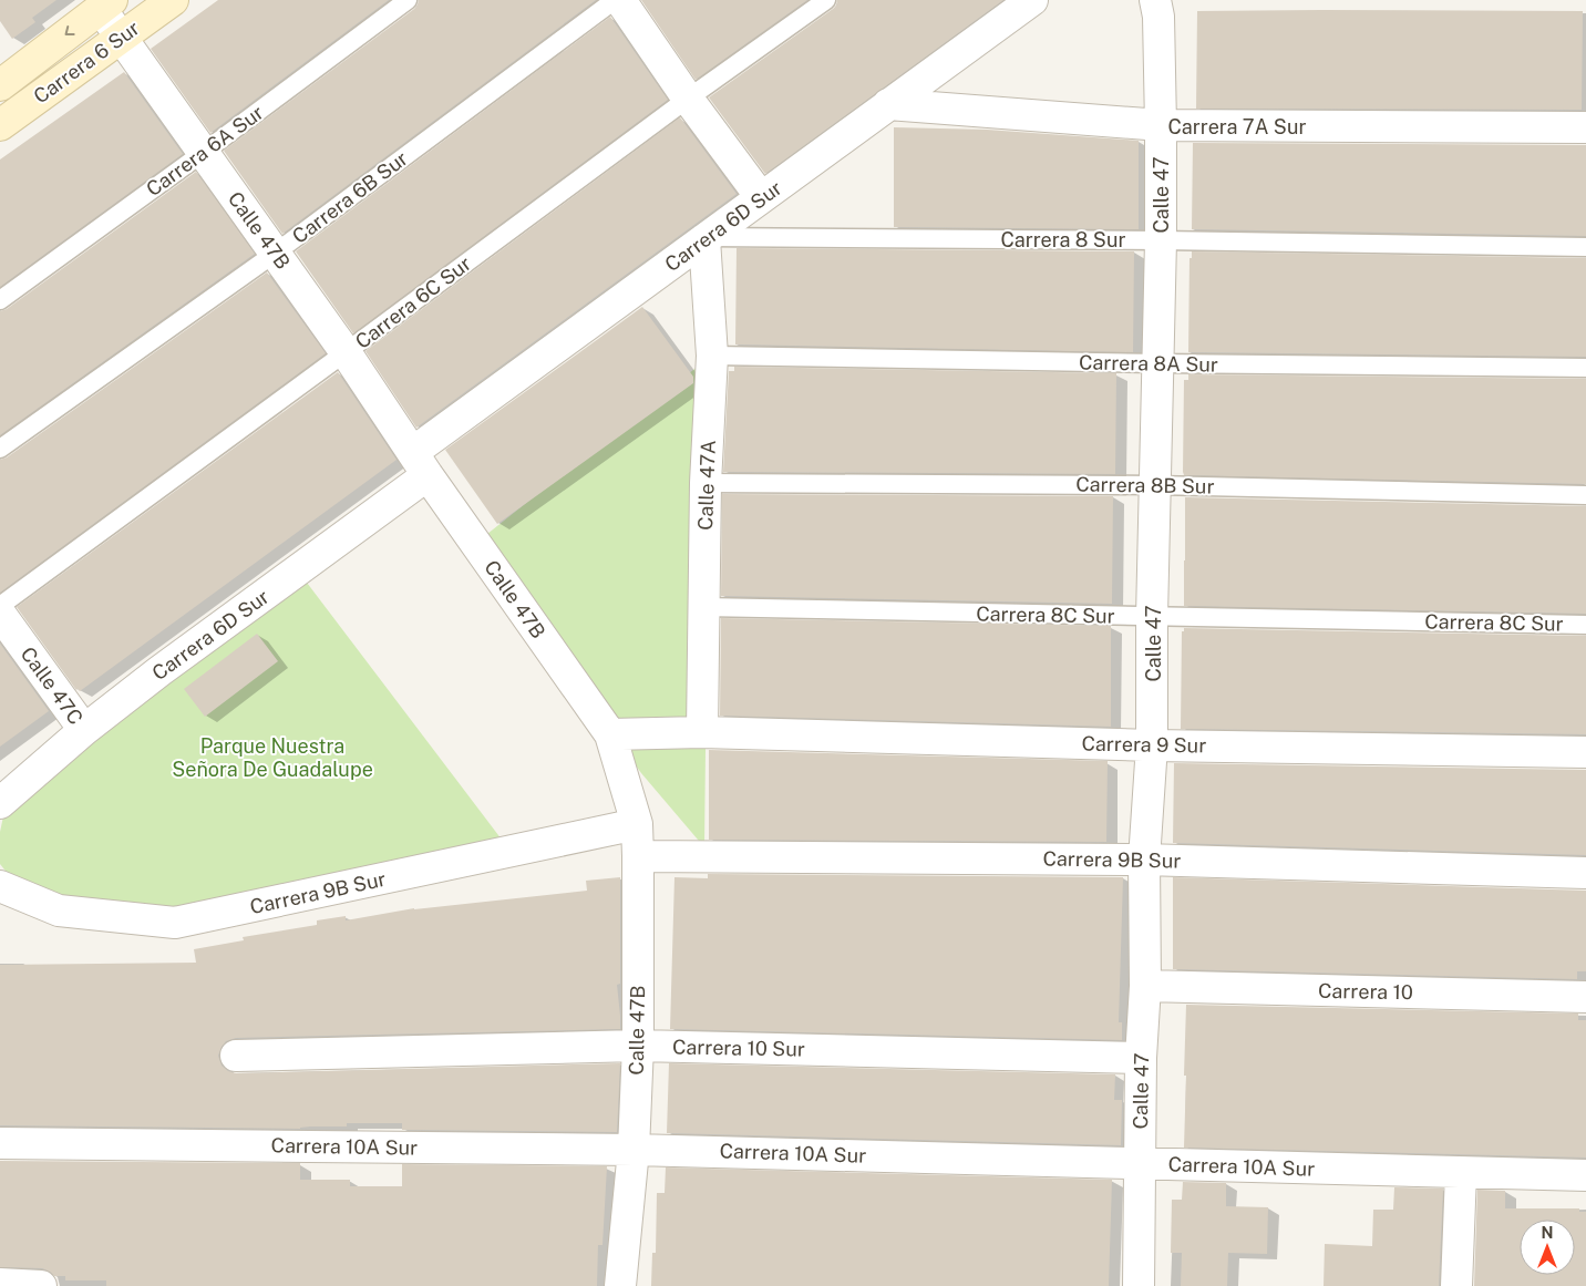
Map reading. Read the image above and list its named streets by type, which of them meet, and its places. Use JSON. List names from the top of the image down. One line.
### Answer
{"streets":{"street":["Carrera 6 Sur","Carrera 7A Sur","Calle 47","Carrera 6D Sur","Calle 47B","Calle 47A","Calle 47C","Carrera 9 Sur","Carrera 9B Sur","Carrera 10","Carrera 10 Sur","Carrera 10A Sur"],"lane":["Carrera 6A Sur","Carrera 6B Sur","Carrera 8 Sur","Carrera 6C Sur","Carrera 8A Sur","Carrera 8B Sur","Carrera 8C Sur"]},"crossings":[["Carrera 6 Sur","Calle 47B"],["Carrera 7A Sur","Calle 47"],["Carrera 7A Sur","Carrera 6D Sur"],["Carrera 6A Sur","Calle 47B"],["Calle 47","Carrera 8 Sur"],["Calle 47","Carrera 8A Sur"],["Calle 47","Carrera 8B Sur"],["Calle 47","Carrera 8C Sur"],["Calle 47","Carrera 9 Sur"],["Calle 47","Carrera 9B Sur"],["Calle 47","Carrera 10"],["Calle 47","Carrera 10 Sur"],["Calle 47","Carrera 10A Sur"],["Carrera 6B Sur","Calle 47B"],["Carrera 6D Sur","Calle 47B"],["Carrera 6D Sur","Carrera 8 Sur"],["Carrera 6D Sur","Calle 47A"],["Carrera 6D Sur","Calle 47C"],["Calle 47B","Carrera 6C Sur"],["Calle 47B","Carrera 9 Sur"],["Calle 47B","Carrera 9B Sur"],["Calle 47B","Carrera 10 Sur"],["Calle 47B","Carrera 10A Sur"],["Carrera 8 Sur","Calle 47A"],["Carrera 8A Sur","Calle 47A"],["Calle 47A","Carrera 8B Sur"],["Calle 47A","Carrera 8C Sur"],["Calle 47A","Carrera 9 Sur"]],"parks":["Parque Nuestra Señora De Guadalupe"],"north":"top"}
